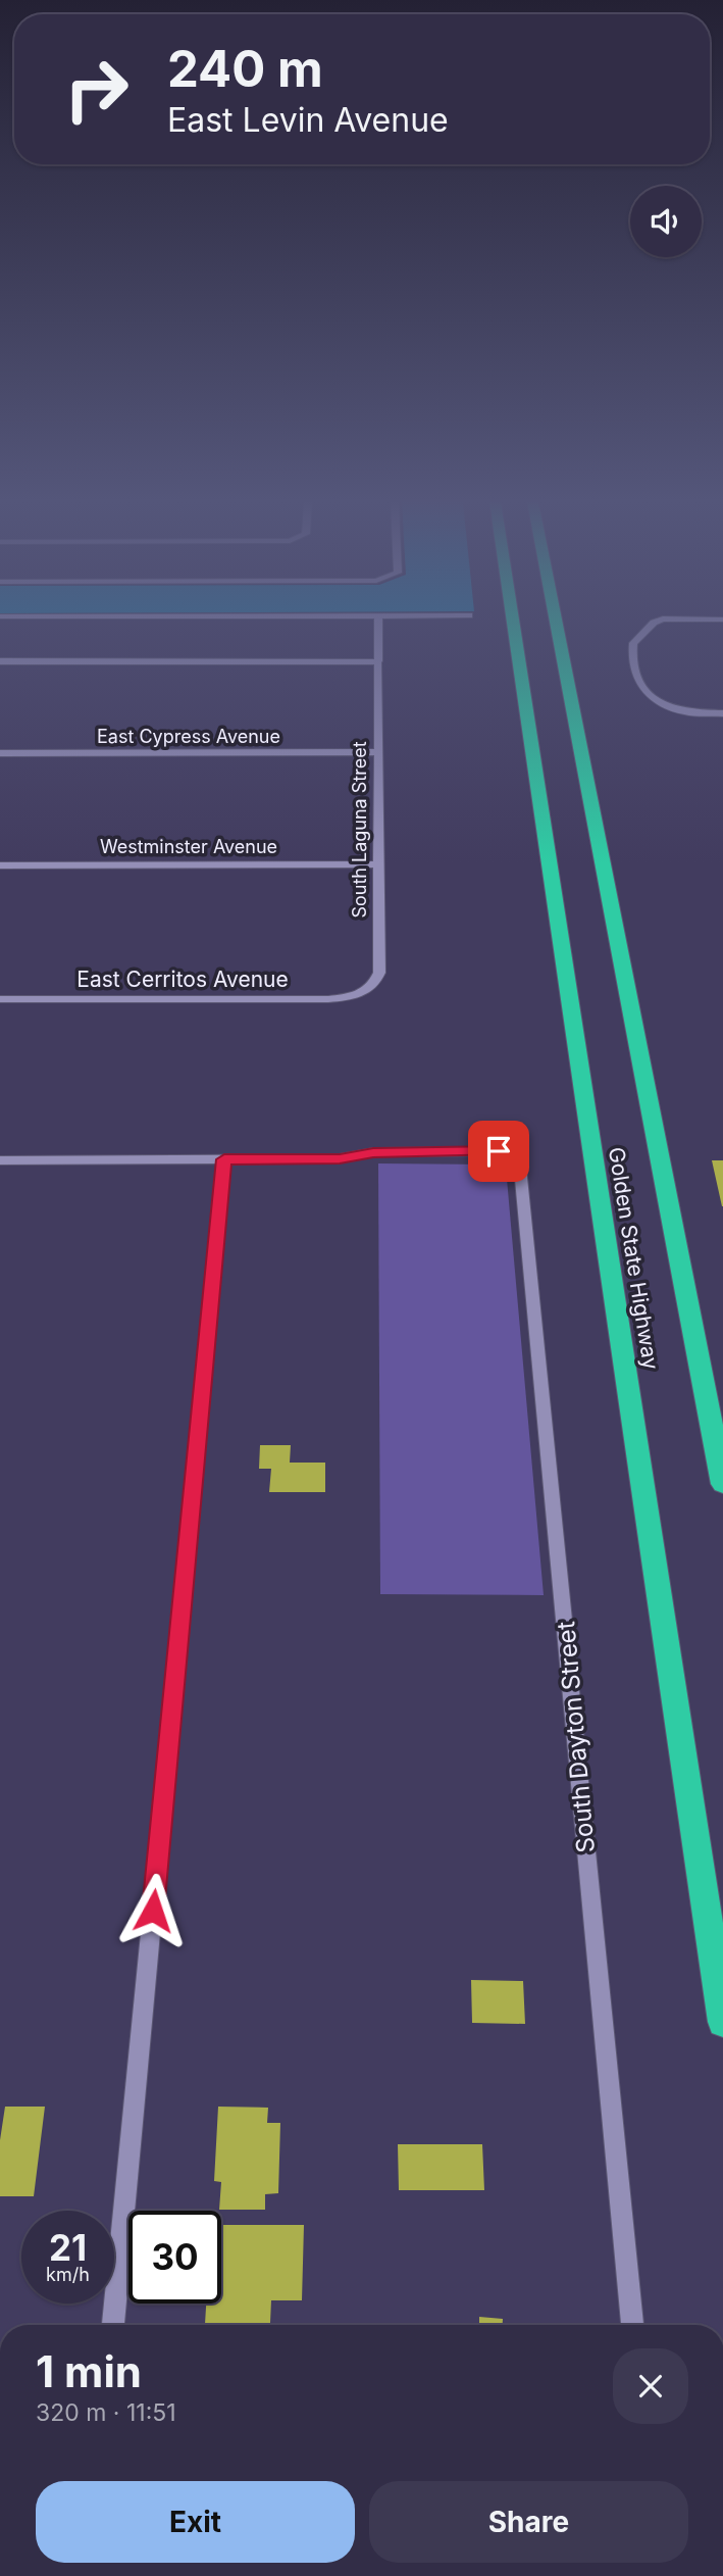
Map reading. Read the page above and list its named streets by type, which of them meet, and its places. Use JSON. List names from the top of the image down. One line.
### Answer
{"streets":{"highway":["Golden State Highway"],"street":["East Cypress Avenue","South Laguna Street","Westminster Avenue","East Cerritos Avenue","South Dayton Street"]},"crossings":[["East Cypress Avenue","South Laguna Street"],["South Laguna Street","Westminster Avenue"],["South Laguna Street","East Cerritos Avenue"]],"page":{"turn":["240 m","East Levin Avenue"],"speed":"21 km/h","limit":"30","heading":["1 min","320 m · 11:51"],"buttons":["Exit","Share"]}}
